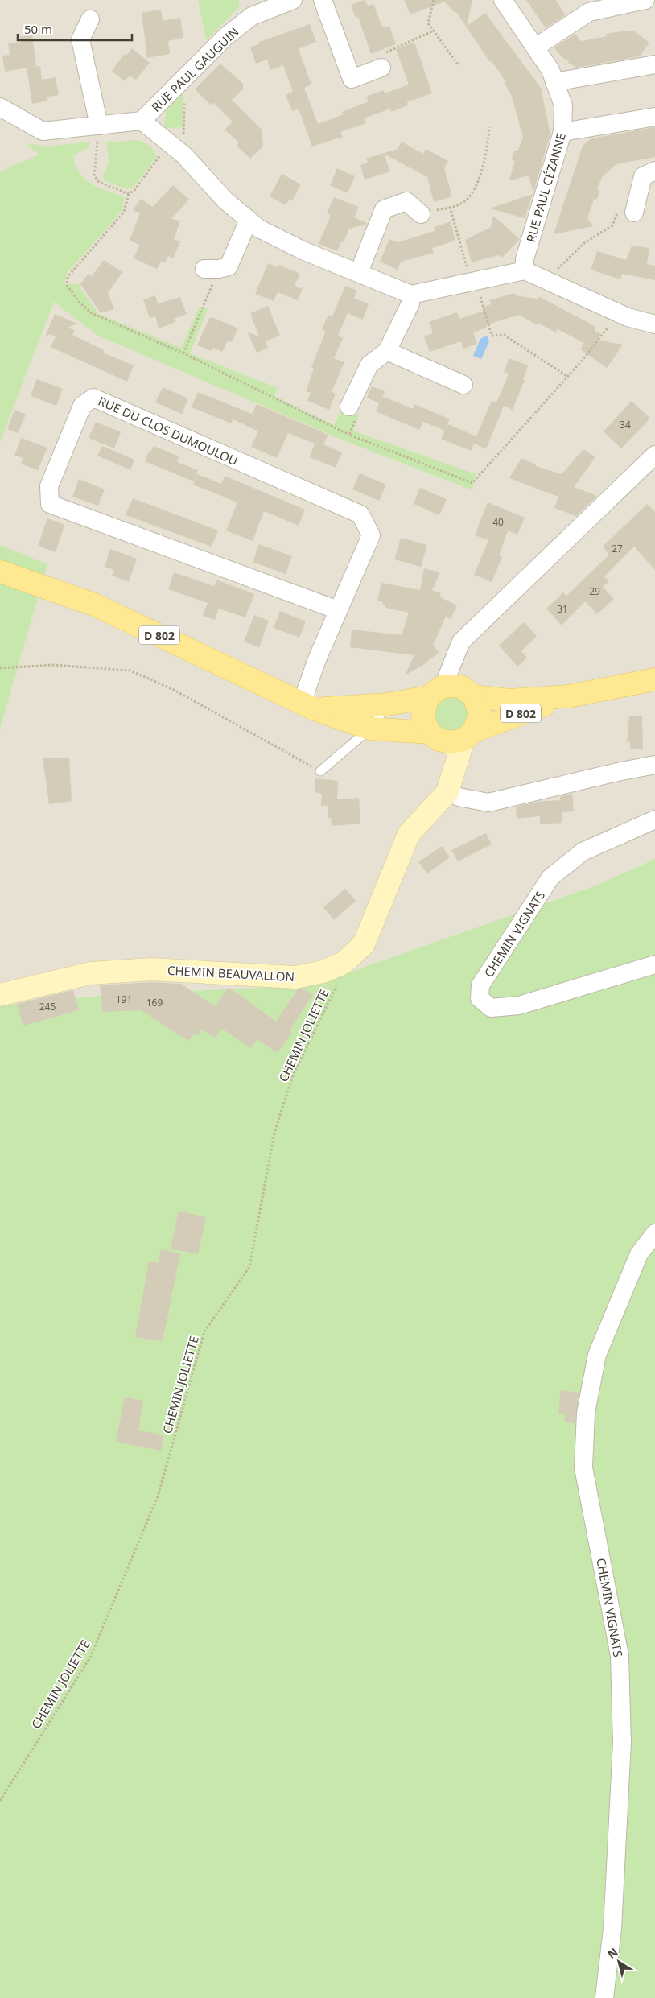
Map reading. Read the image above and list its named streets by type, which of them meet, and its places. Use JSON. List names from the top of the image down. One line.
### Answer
{"streets":{"main road":["D 802"],"street":["RUE PAUL GAUGUIN","RUE PAUL CÉZANNE","RUE DU CLOS DUMOULOU","CHEMIN VIGNATS","CHEMIN BEAUVALLON"],"path":["CHEMIN JOLIETTE"]},"crossings":[["RUE DU CLOS DUMOULOU","D 802"],["D 802","CHEMIN BEAUVALLON"],["CHEMIN BEAUVALLON","CHEMIN JOLIETTE"]],"house_numbers":["34","40","27","29","31","191","169","245"],"scale_bar":"50 m","north":"top left"}
